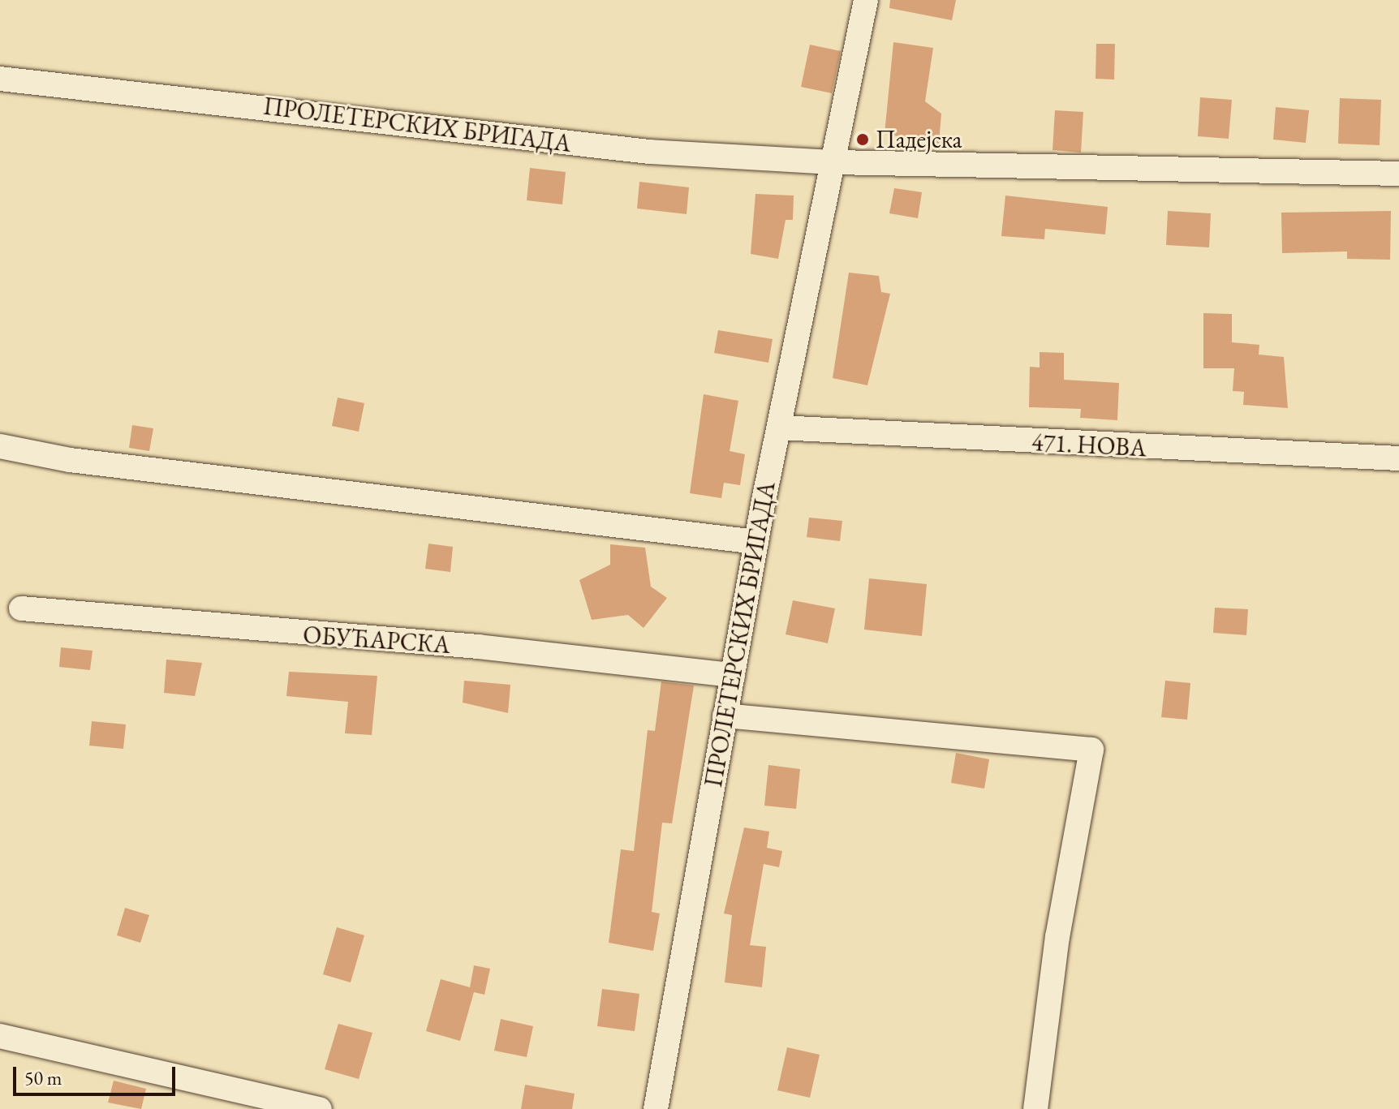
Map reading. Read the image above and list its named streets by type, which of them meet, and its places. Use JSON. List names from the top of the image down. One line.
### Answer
{"streets":{"street":["ПРОЛЕТЕРСКИХ БРИГАДА","471. НОВА","ОБУЋАРСКА"]},"crossings":[["ПРОЛЕТЕРСКИХ БРИГАДА","471. НОВА"],["ПРОЛЕТЕРСКИХ БРИГАДА","ОБУЋАРСКА"]],"places":["Падејска"],"scale_bar":"50 m"}
